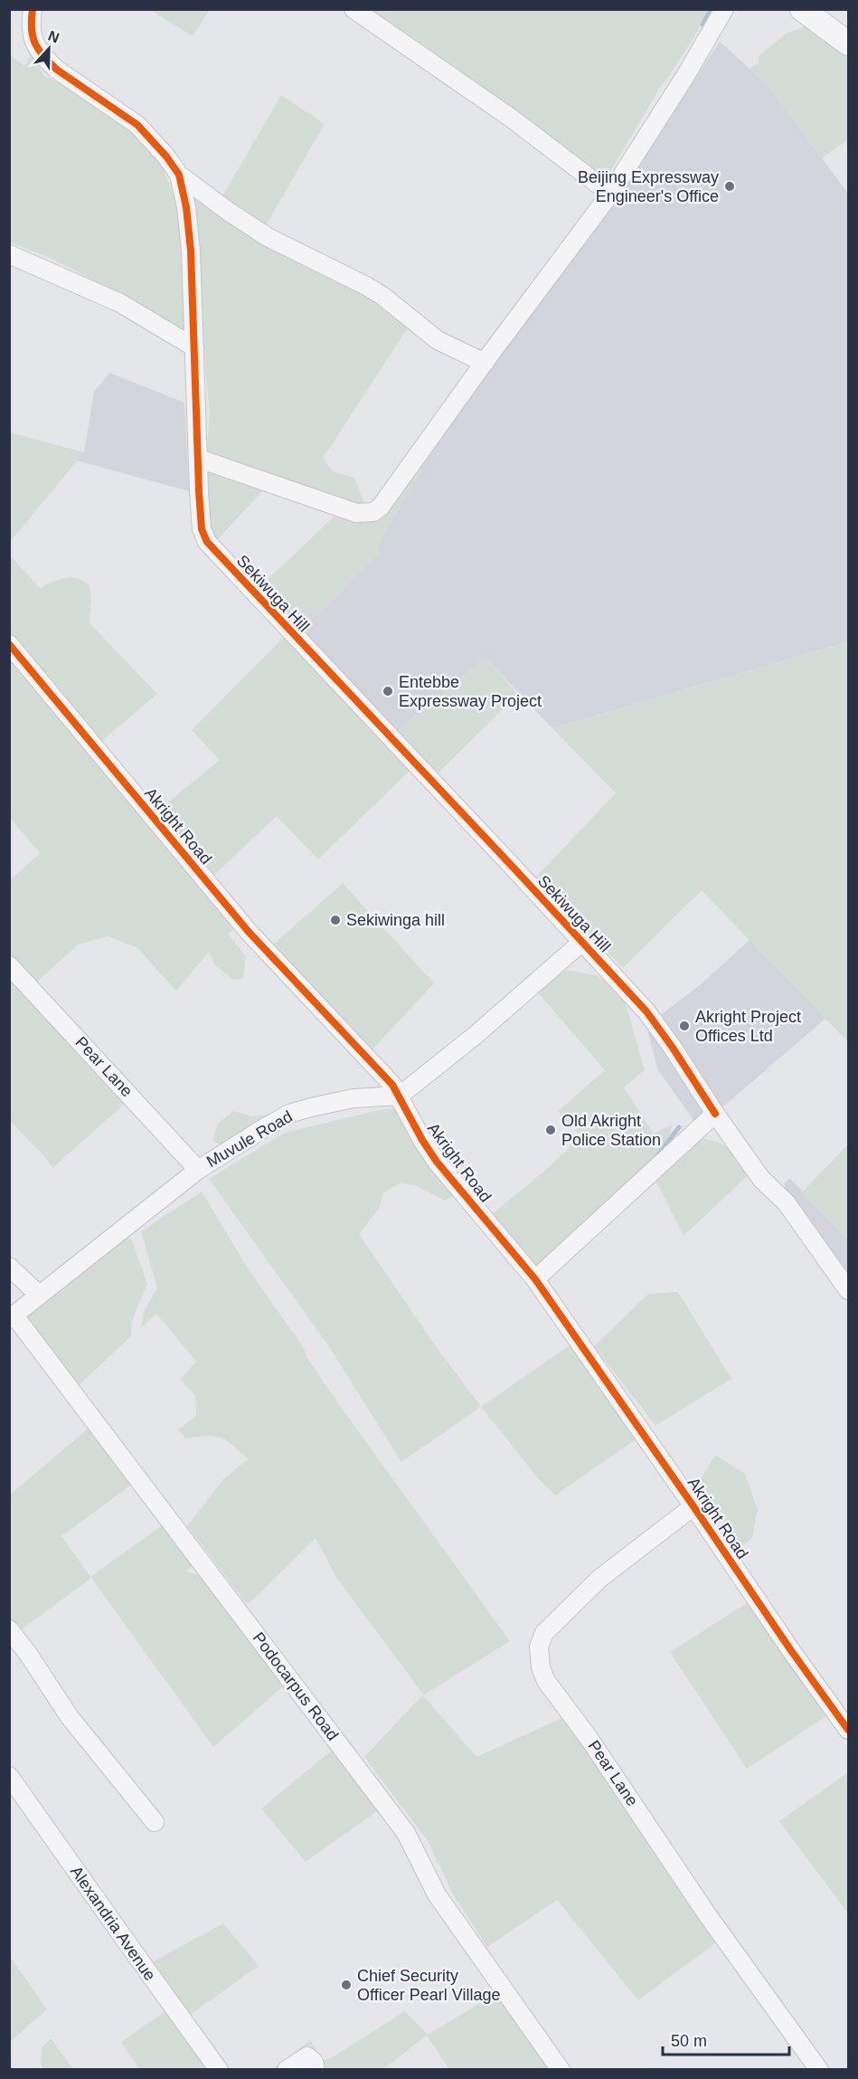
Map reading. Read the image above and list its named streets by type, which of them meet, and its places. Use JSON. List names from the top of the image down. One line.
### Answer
{"streets":{"street":["Sekiwuga Hill","Akright Road","Pear Lane","Muvule Road","Podocarpus Road","Alexandria Avenue"]},"crossings":[["Akright Road","Pear Lane"],["Akright Road","Muvule Road"],["Pear Lane","Muvule Road"],["Muvule Road","Podocarpus Road"]],"places":["Beijing Expressway Engineer's Office","Entebbe Expressway Project","Sekiwinga hill","Akright Project Offices Ltd","Old Akright Police Station","Chief Security Officer Pearl Village"],"scale_bar":"50 m","north":"top"}
